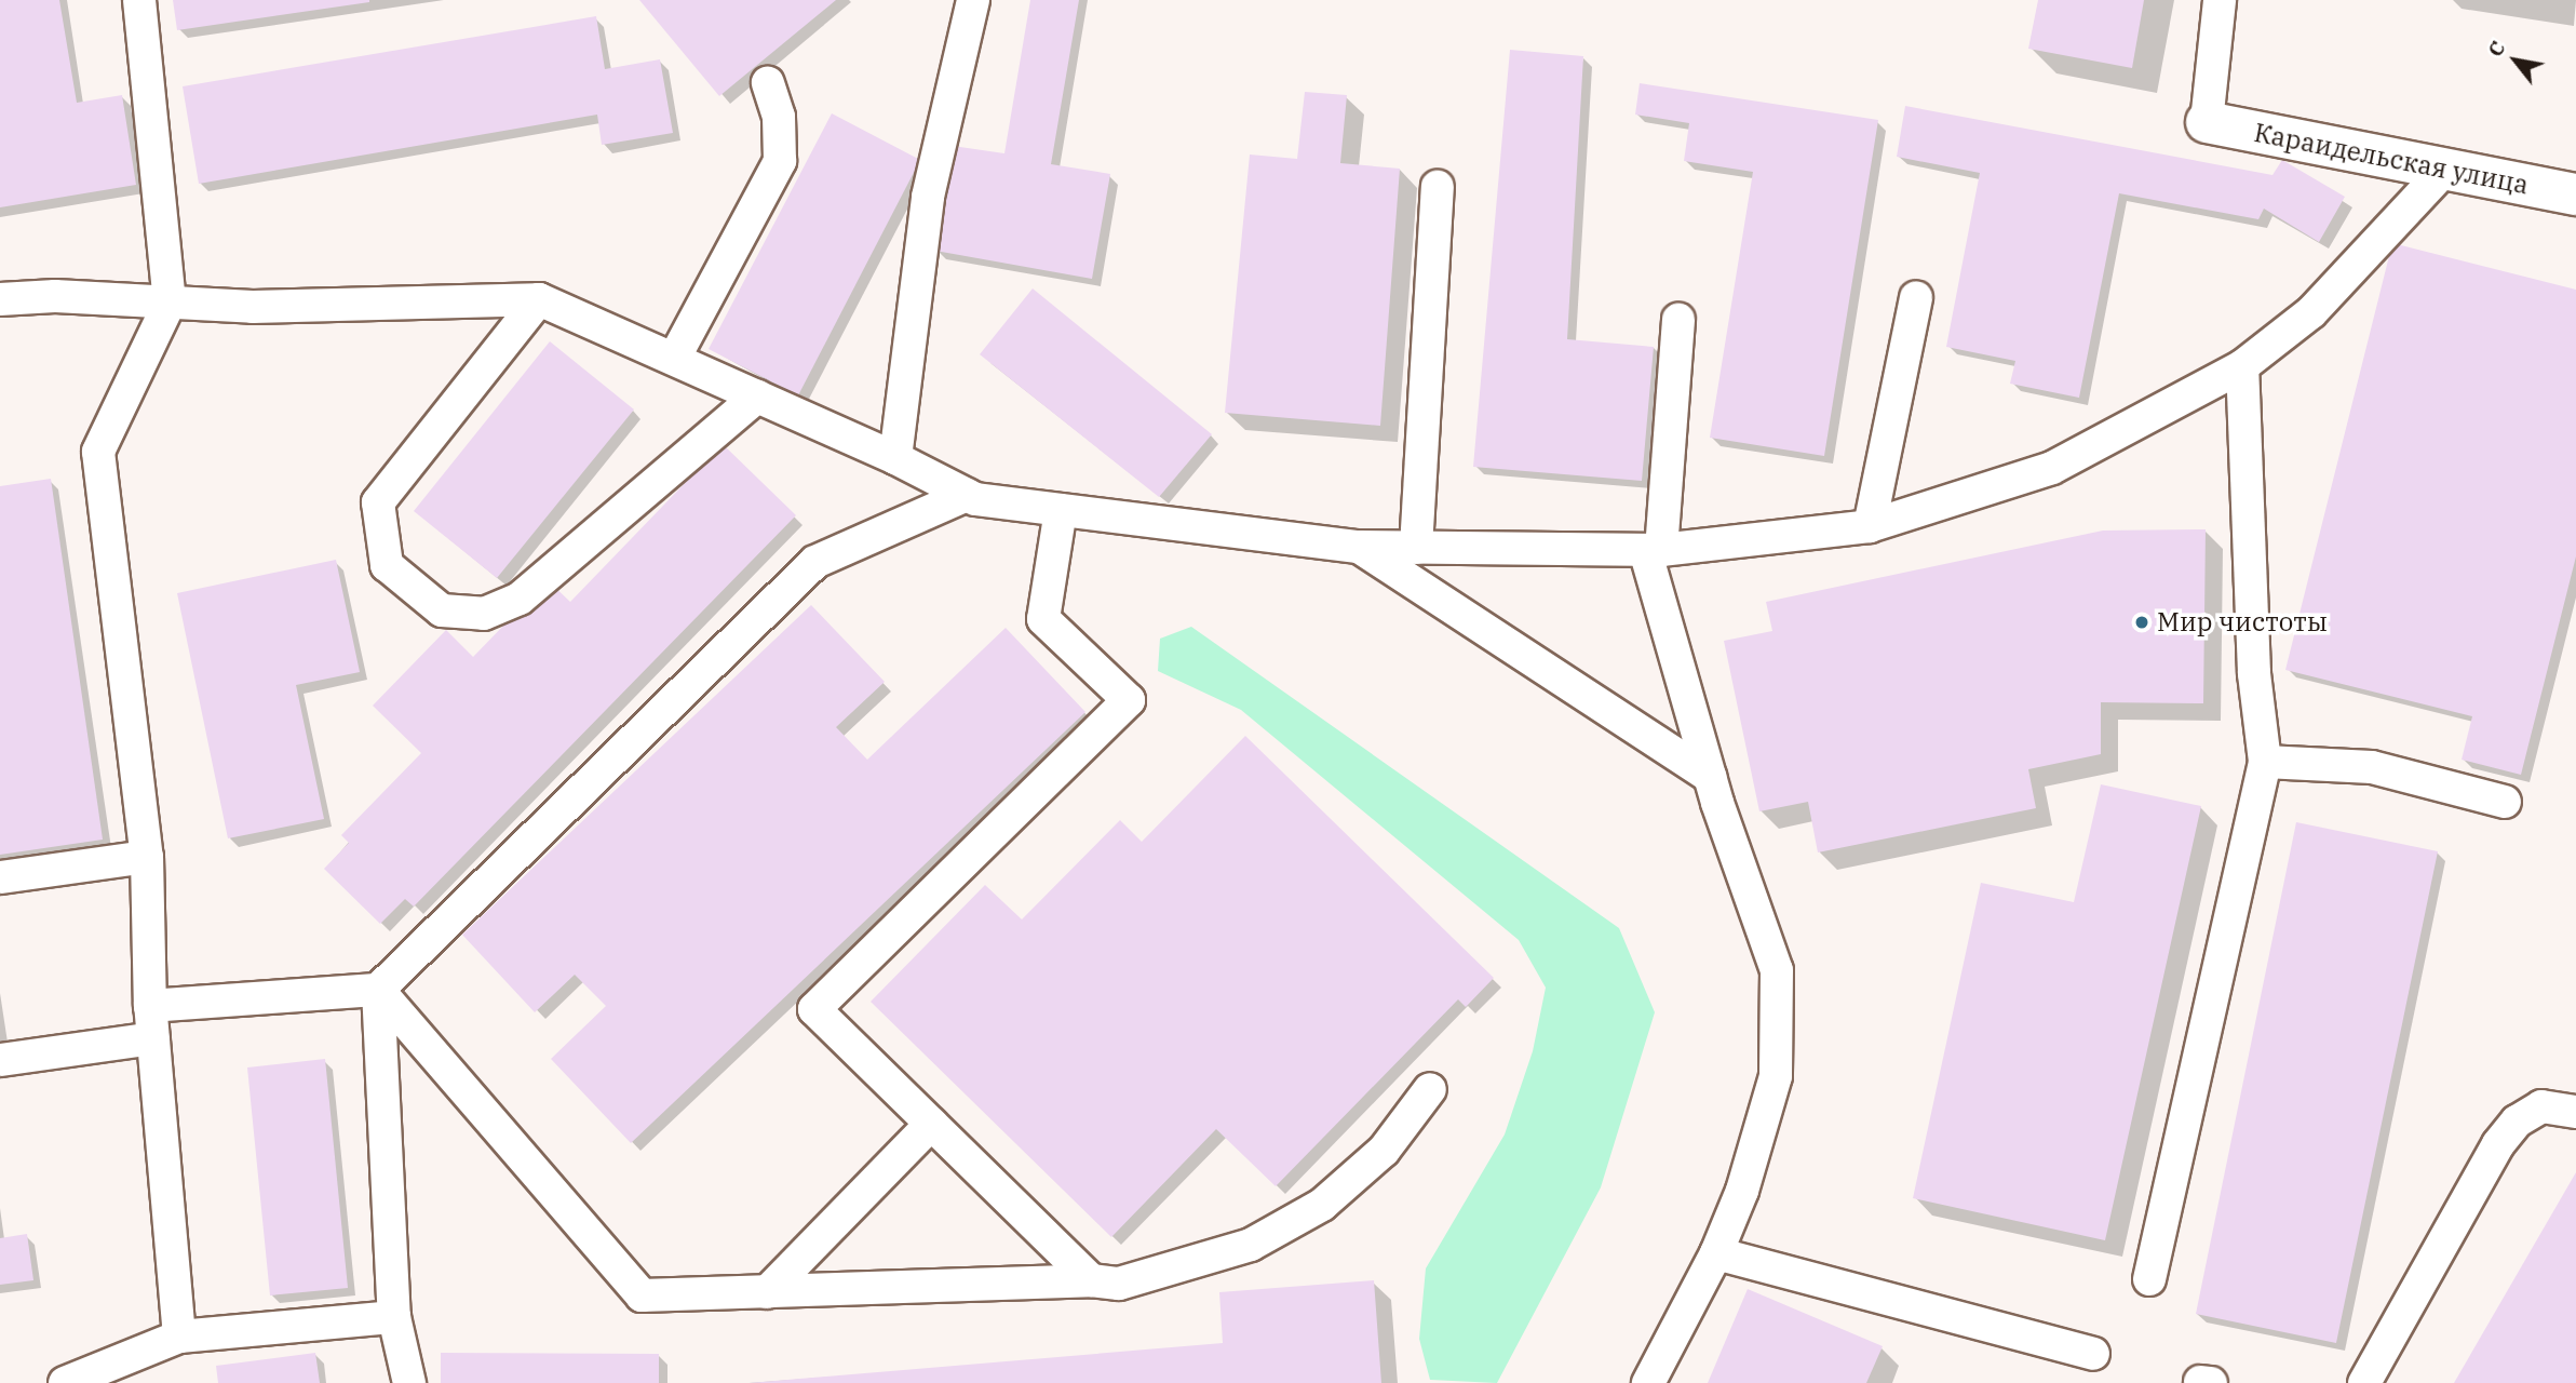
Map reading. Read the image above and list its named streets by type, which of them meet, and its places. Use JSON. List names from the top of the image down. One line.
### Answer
{"streets":{"street":["Караидельская улица"]},"places":["Мир чистоты"],"north":"top left"}
